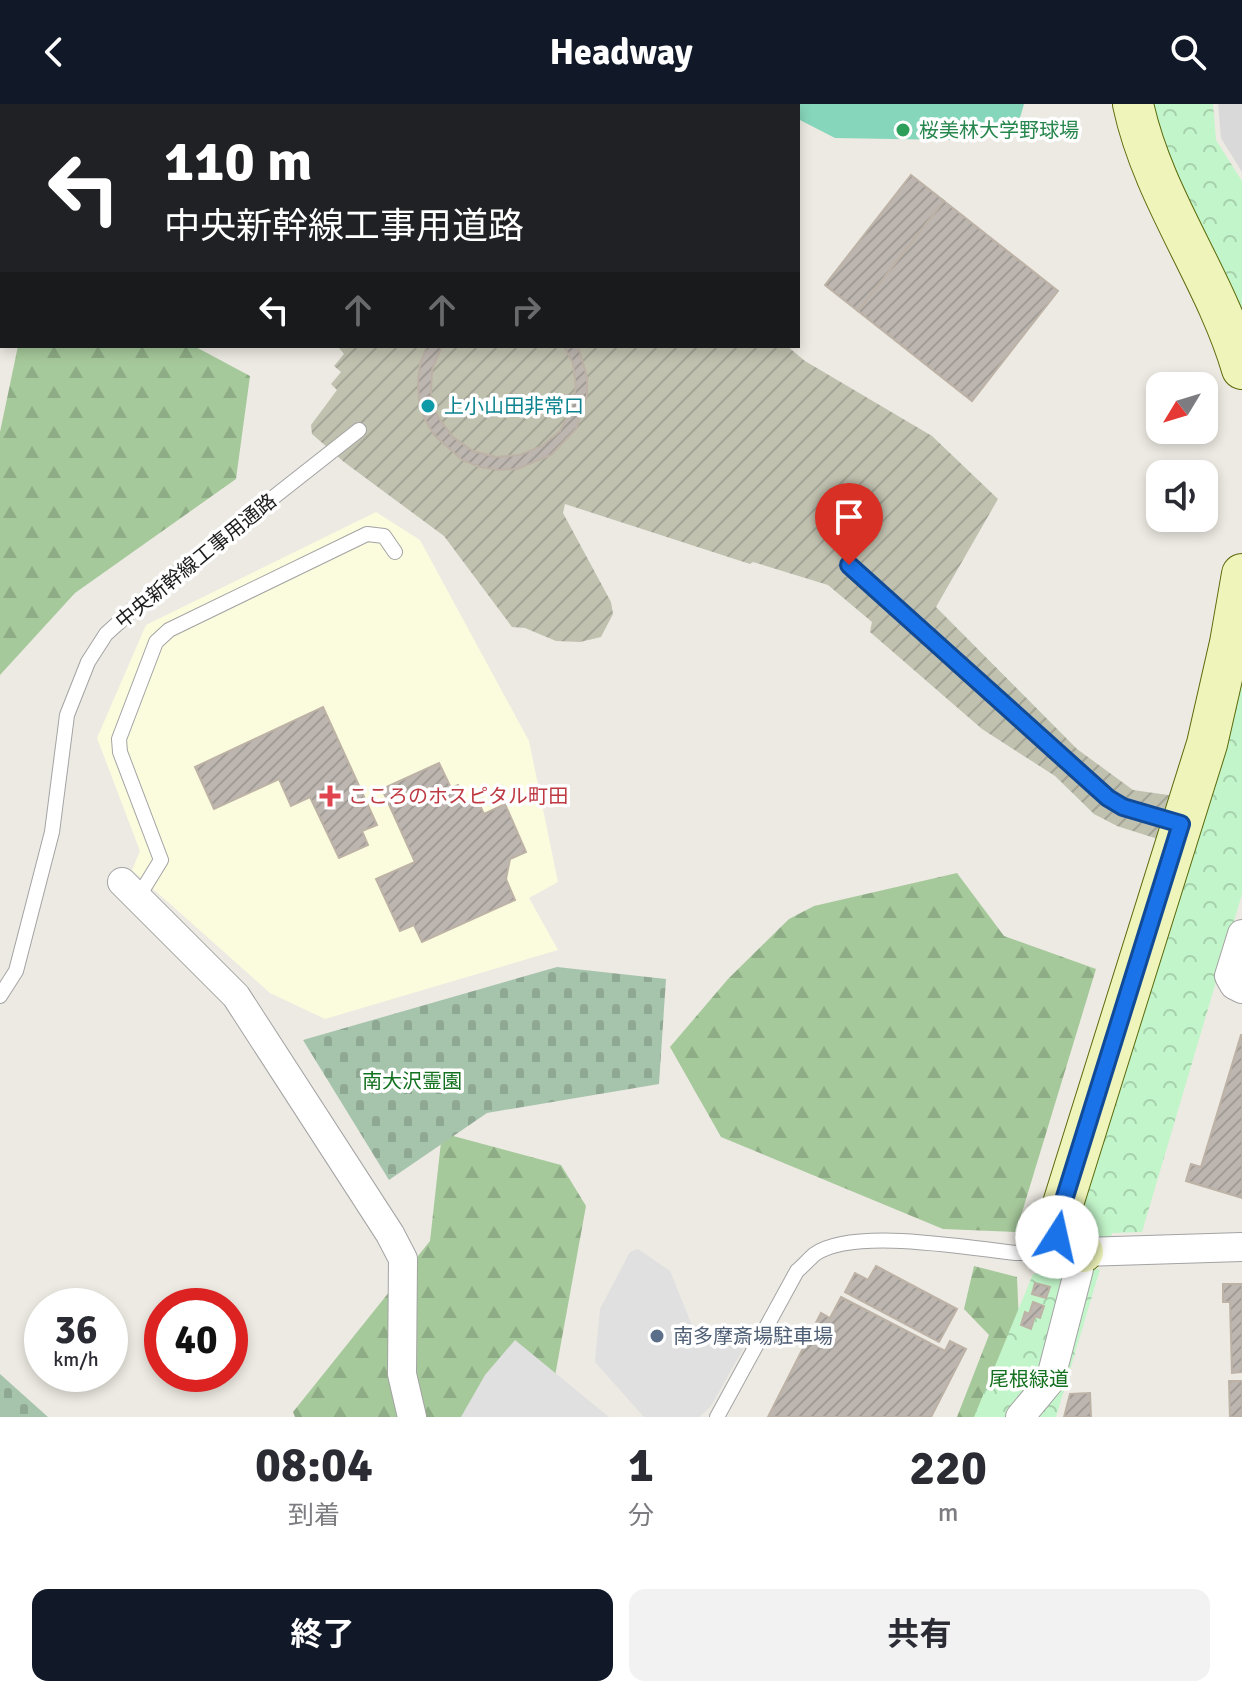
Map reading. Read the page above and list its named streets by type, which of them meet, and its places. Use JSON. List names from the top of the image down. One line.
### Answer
{"streets":{"lane":["中央新幹線工事用通路"]},"parks":["南大沢霊園","尾根緑道"],"places":{"other":["桜美林大学野球場","上小山田非常口","南多摩斎場駐車場"],"health":["こころのホスピタル町田"]},"north":"bottom left","page":{"header":"Headway","turn":["110 m","中央新幹線工事用道路"],"speed":"36 km/h","limit":"40","eta":["08:04","到着","1","分","220","m"],"buttons":["終了","共有"]}}
